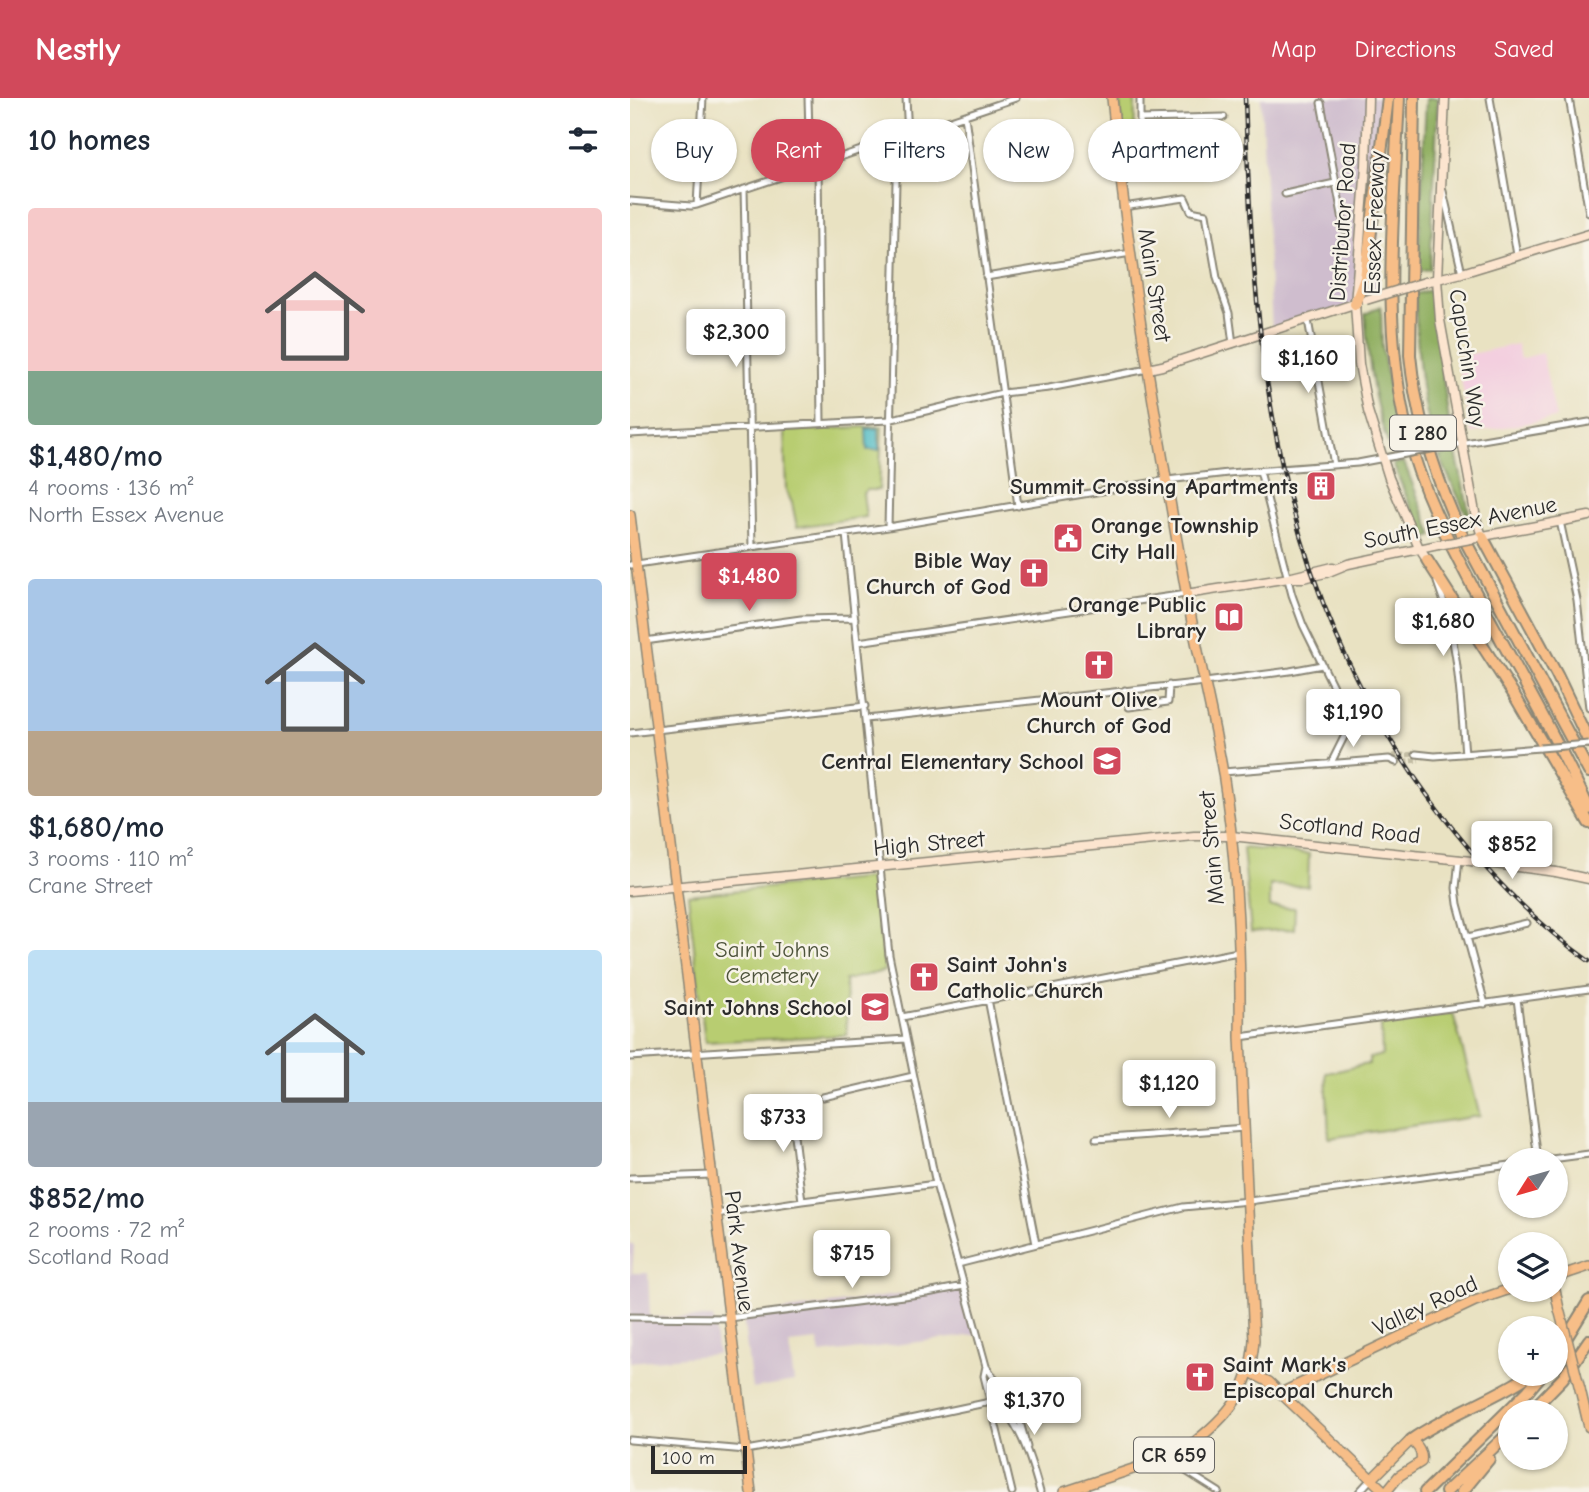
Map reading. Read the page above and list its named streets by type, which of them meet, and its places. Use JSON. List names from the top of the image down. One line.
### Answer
{"streets":{"highway":["Essex Freeway","I 280"],"main road":["Distributor Road","Main Street","Capuchin Way","South Essex Avenue","Scotland Road","High Street","Park Avenue","Valley Road","CR 659"]},"crossings":[["Distributor Road","South Essex Avenue"],["Main Street","South Essex Avenue"],["Main Street","Scotland Road"],["Main Street","High Street"],["Capuchin Way","South Essex Avenue"],["Scotland Road","High Street"],["High Street","Park Avenue"]],"parks":["Saint Johns Cemetery"],"places":{"building":["Summit Crossing Apartments"],"public building":["Orange Township City Hall"],"church":["Bible Way Church of God","Mount Olive Church of God","Saint John's Catholic Church","Saint Mark's Episcopal Church"],"library":["Orange Public Library"],"school or university":["Central Elementary School","Saint Johns School"]},"scale_bar":"100 m","north":"bottom left","page":{"header":"Nestly","nav":["Map","Directions","Saved"],"heading":"10 homes","chip":["Buy","Rent","Filters","New","Apartment"],"list":[{"name":"$1,480/mo","note":"4 rooms · 136 m² · North Essex Avenue"},{"name":"$1,680/mo","note":"3 rooms · 110 m² · Crane Street"},{"name":"$852/mo","note":"2 rooms · 72 m² · Scotland Road"}],"price":["$2,300","$1,160","$1,480","$1,680","$1,190","$852","$1,120","$733","$715","$1,370"],"map_buttons":["+","−"],"scale":"100 m"}}
